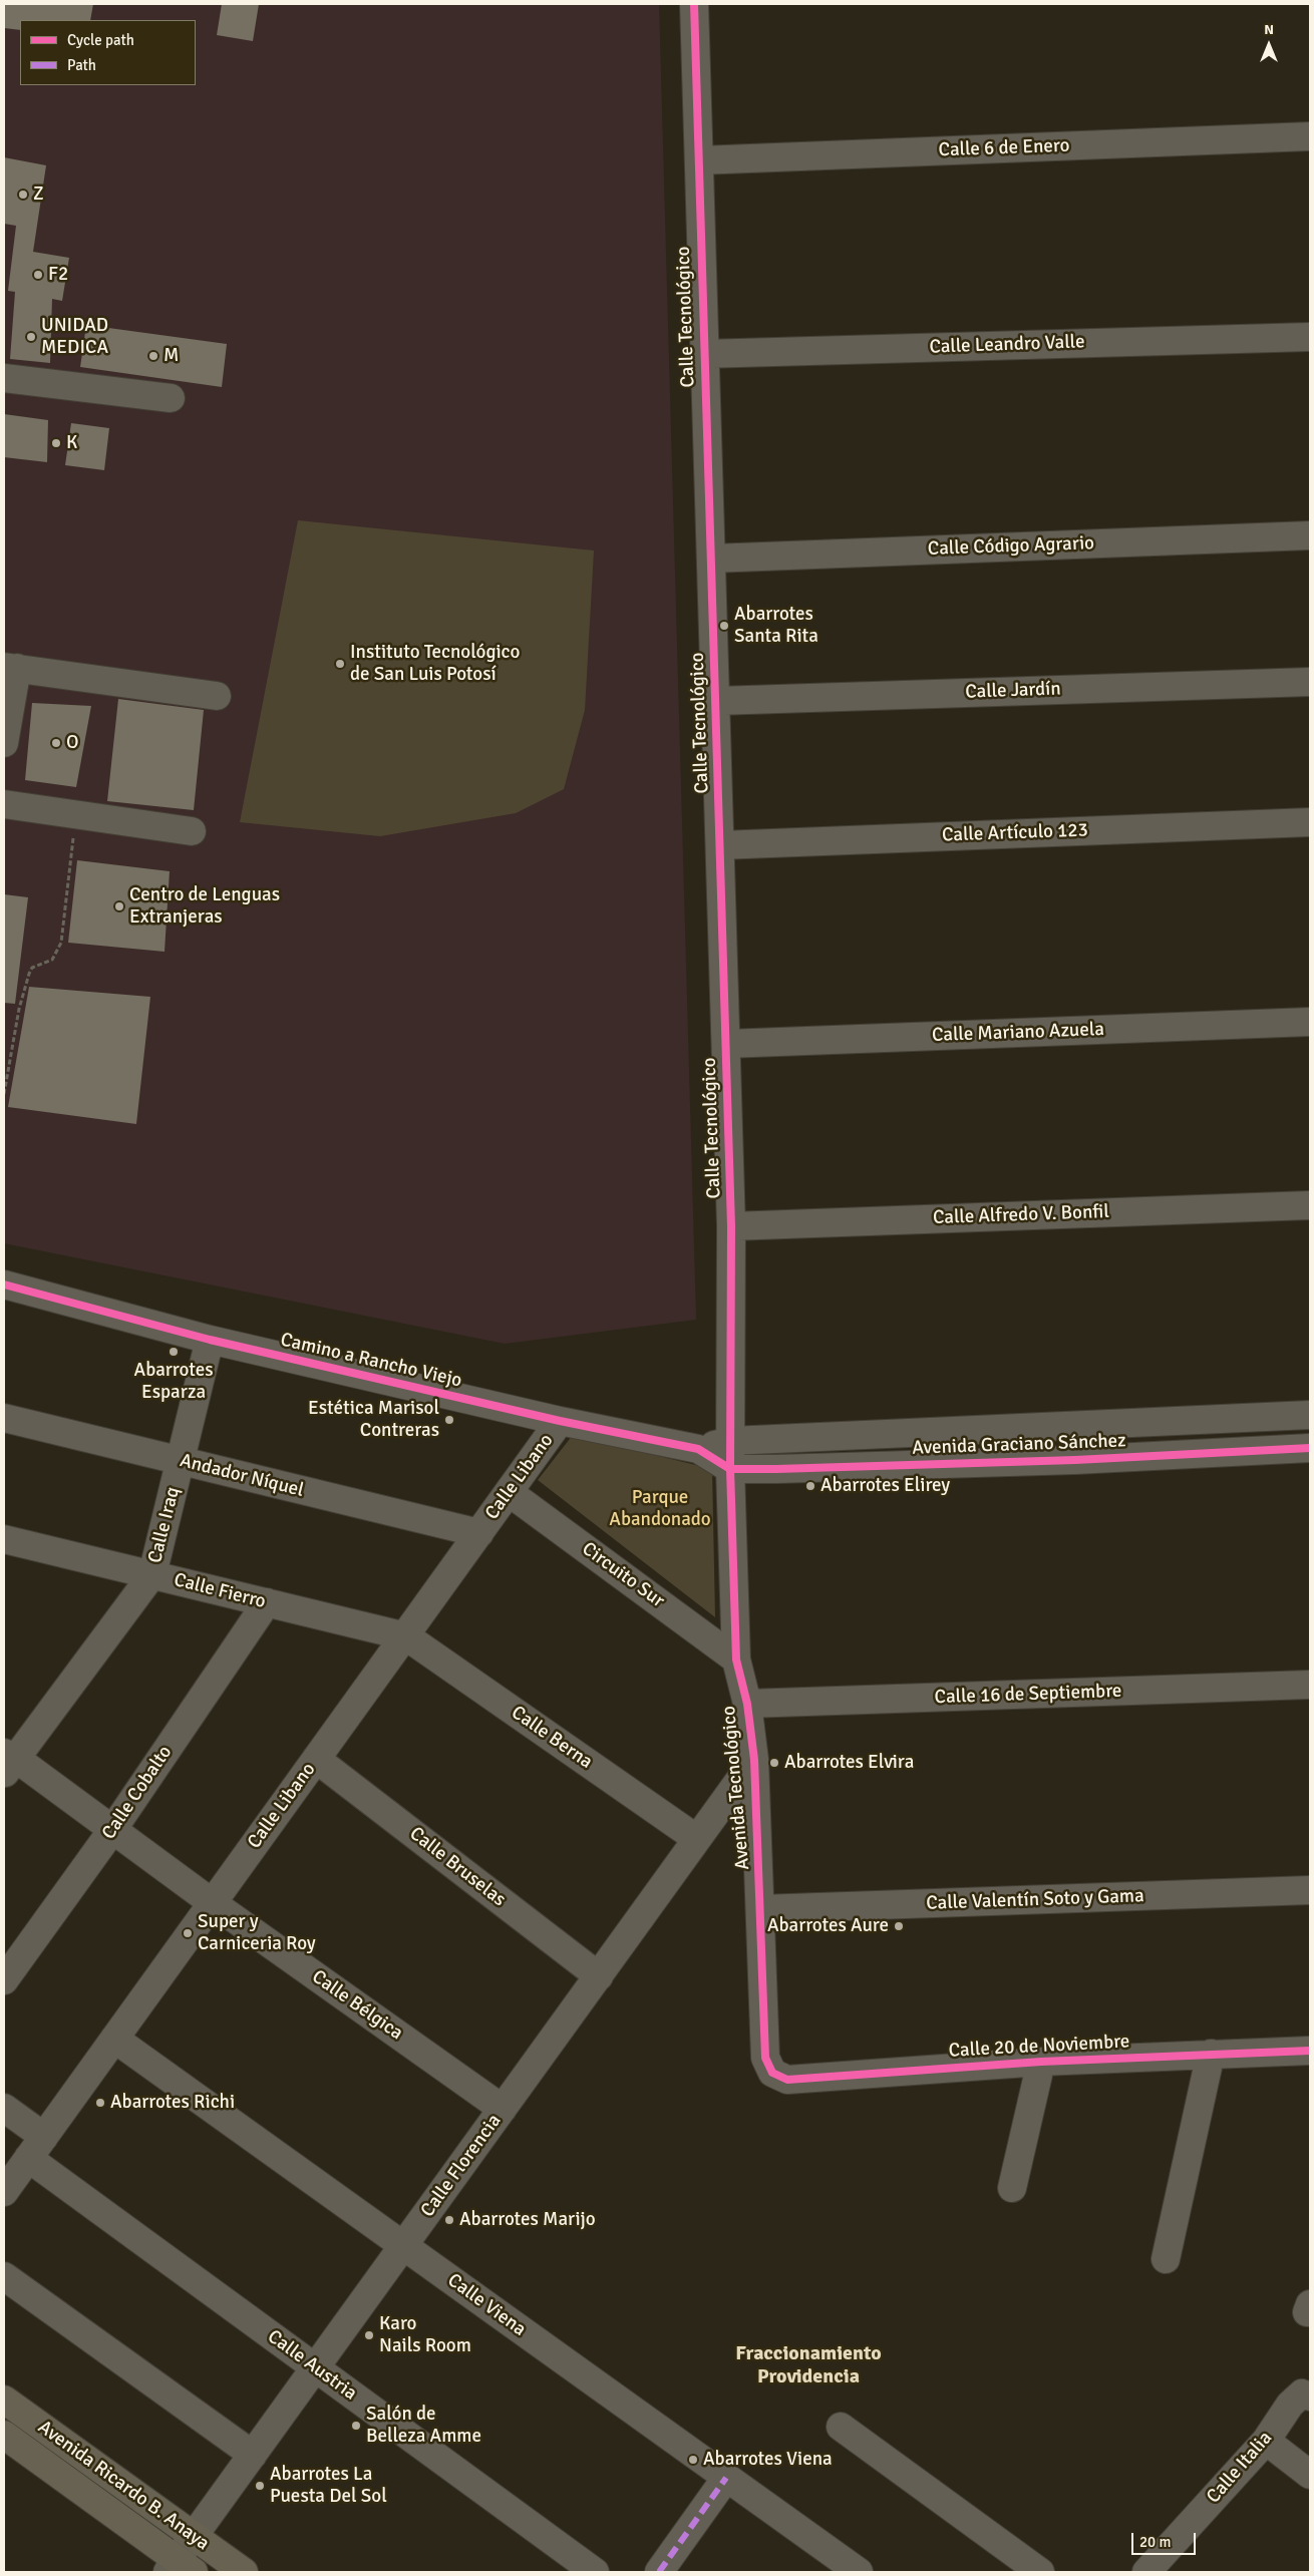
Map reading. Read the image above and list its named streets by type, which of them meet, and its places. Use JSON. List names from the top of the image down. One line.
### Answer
{"streets":{"main road":["Avenida Ricardo B. Anaya"],"street":["Calle 6 de Enero","Calle Tecnológico","Calle Leandro Valle","Calle Código Agrario","Calle Jardín","Calle Artículo 123","Calle Mariano Azuela","Calle Alfredo V. Bonfil","Camino a Rancho Viejo","Avenida Graciano Sánchez","Andador Níquel","Calle Libano","Calle Iraq","Circuito Sur","Calle Fierro","Calle 16 de Septiembre","Calle Berna","Avenida Tecnológico","Calle Cobalto","Calle Bruselas","Calle Valentín Soto y Gama","Calle Bélgica","Calle 20 de Noviembre","Calle Florencia","Calle Viena","Calle Austria","Calle Italia"]},"crossings":[["Calle 6 de Enero","Calle Tecnológico"],["Calle Tecnológico","Calle Leandro Valle"],["Calle Tecnológico","Calle Código Agrario"],["Calle Tecnológico","Calle Jardín"],["Calle Tecnológico","Calle Artículo 123"],["Calle Tecnológico","Calle Mariano Azuela"],["Calle Tecnológico","Calle Alfredo V. Bonfil"],["Calle Tecnológico","Camino a Rancho Viejo"],["Calle Tecnológico","Avenida Graciano Sánchez"],["Calle Tecnológico","Avenida Tecnológico"],["Camino a Rancho Viejo","Avenida Graciano Sánchez"],["Camino a Rancho Viejo","Calle Libano"],["Camino a Rancho Viejo","Calle Iraq"],["Camino a Rancho Viejo","Avenida Tecnológico"],["Avenida Graciano Sánchez","Avenida Tecnológico"],["Andador Níquel","Calle Libano"],["Andador Níquel","Calle Iraq"],["Calle Libano","Circuito Sur"],["Calle Libano","Calle Fierro"],["Calle Libano","Calle Berna"],["Calle Libano","Calle Bruselas"],["Calle Libano","Calle Bélgica"],["Calle Libano","Calle Viena"],["Calle Libano","Calle Austria"],["Calle Iraq","Calle Fierro"],["Calle Iraq","Calle Bélgica"],["Circuito Sur","Avenida Tecnológico"],["Calle Fierro","Calle Berna"],["Calle Fierro","Calle Cobalto"],["Calle 16 de Septiembre","Avenida Tecnológico"],["Calle Berna","Calle Florencia"],["Avenida Tecnológico","Calle Valentín Soto y Gama"],["Avenida Tecnológico","Calle 20 de Noviembre"],["Avenida Tecnológico","Calle Florencia"],["Calle Cobalto","Calle Bélgica"],["Calle Bruselas","Calle Florencia"],["Calle Bélgica","Calle Florencia"],["Calle Florencia","Calle Viena"],["Calle Florencia","Calle Austria"],["Calle Florencia","Avenida Ricardo B. Anaya"]],"districts":["Fraccionamiento Providencia"],"parks":["Parque Abandonado"],"places":["Z","F2","UNIDAD MEDICA","M","K","Abarrotes Santa Rita","Instituto Tecnológico de San Luis Potosí","O","Centro de Lenguas Extranjeras","Abarrotes Esparza","Estética Marisol Contreras","Abarrotes Elirey","Abarrotes Elvira","Abarrotes Aure","Super y Carniceria Roy","Abarrotes Richi","Abarrotes Marijo","Karo Nails Room","Salón de Belleza Amme","Abarrotes Viena","Abarrotes La Puesta Del Sol"],"legend":["Cycle path","Path"],"scale_bar":"20 m","north":"top"}
